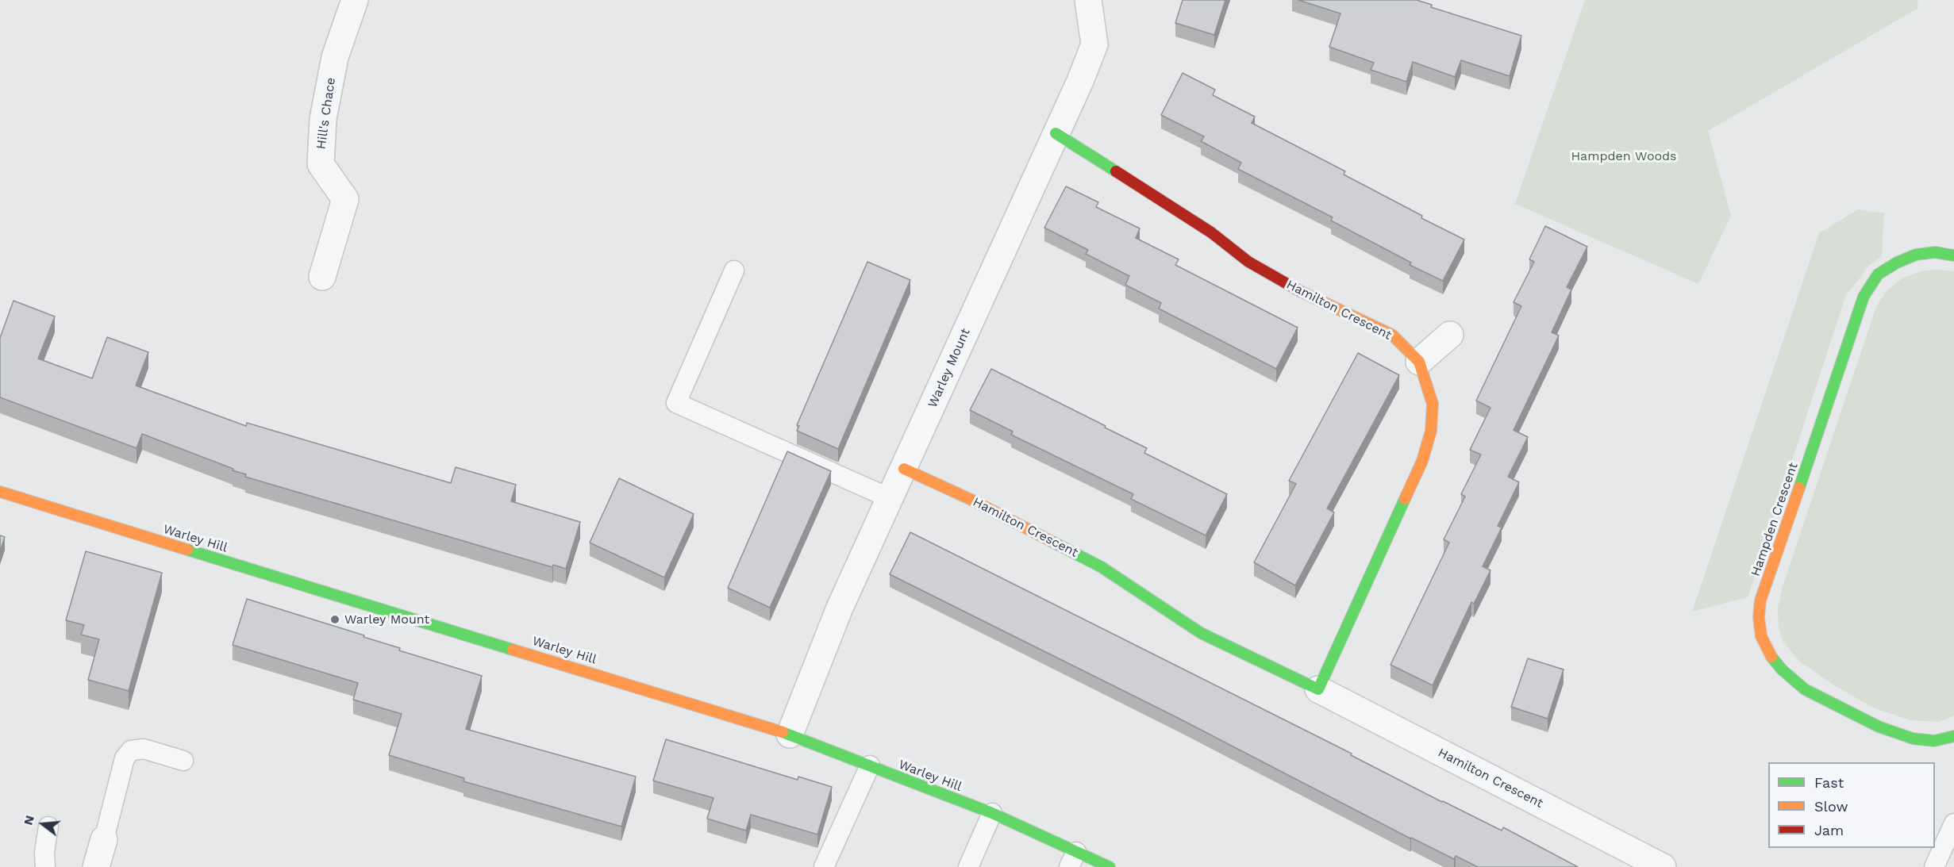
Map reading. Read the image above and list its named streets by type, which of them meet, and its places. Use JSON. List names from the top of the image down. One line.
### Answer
{"streets":{"street":["Hill's Chace","Hamilton Crescent","Warley Mount","Hampden Crescent","Warley Hill"]},"crossings":[["Hamilton Crescent","Warley Mount"],["Warley Mount","Warley Hill"]],"parks":["Hampden Woods"],"places":["Warley Mount"],"legend":["Fast","Slow","Jam"],"north":"left"}
